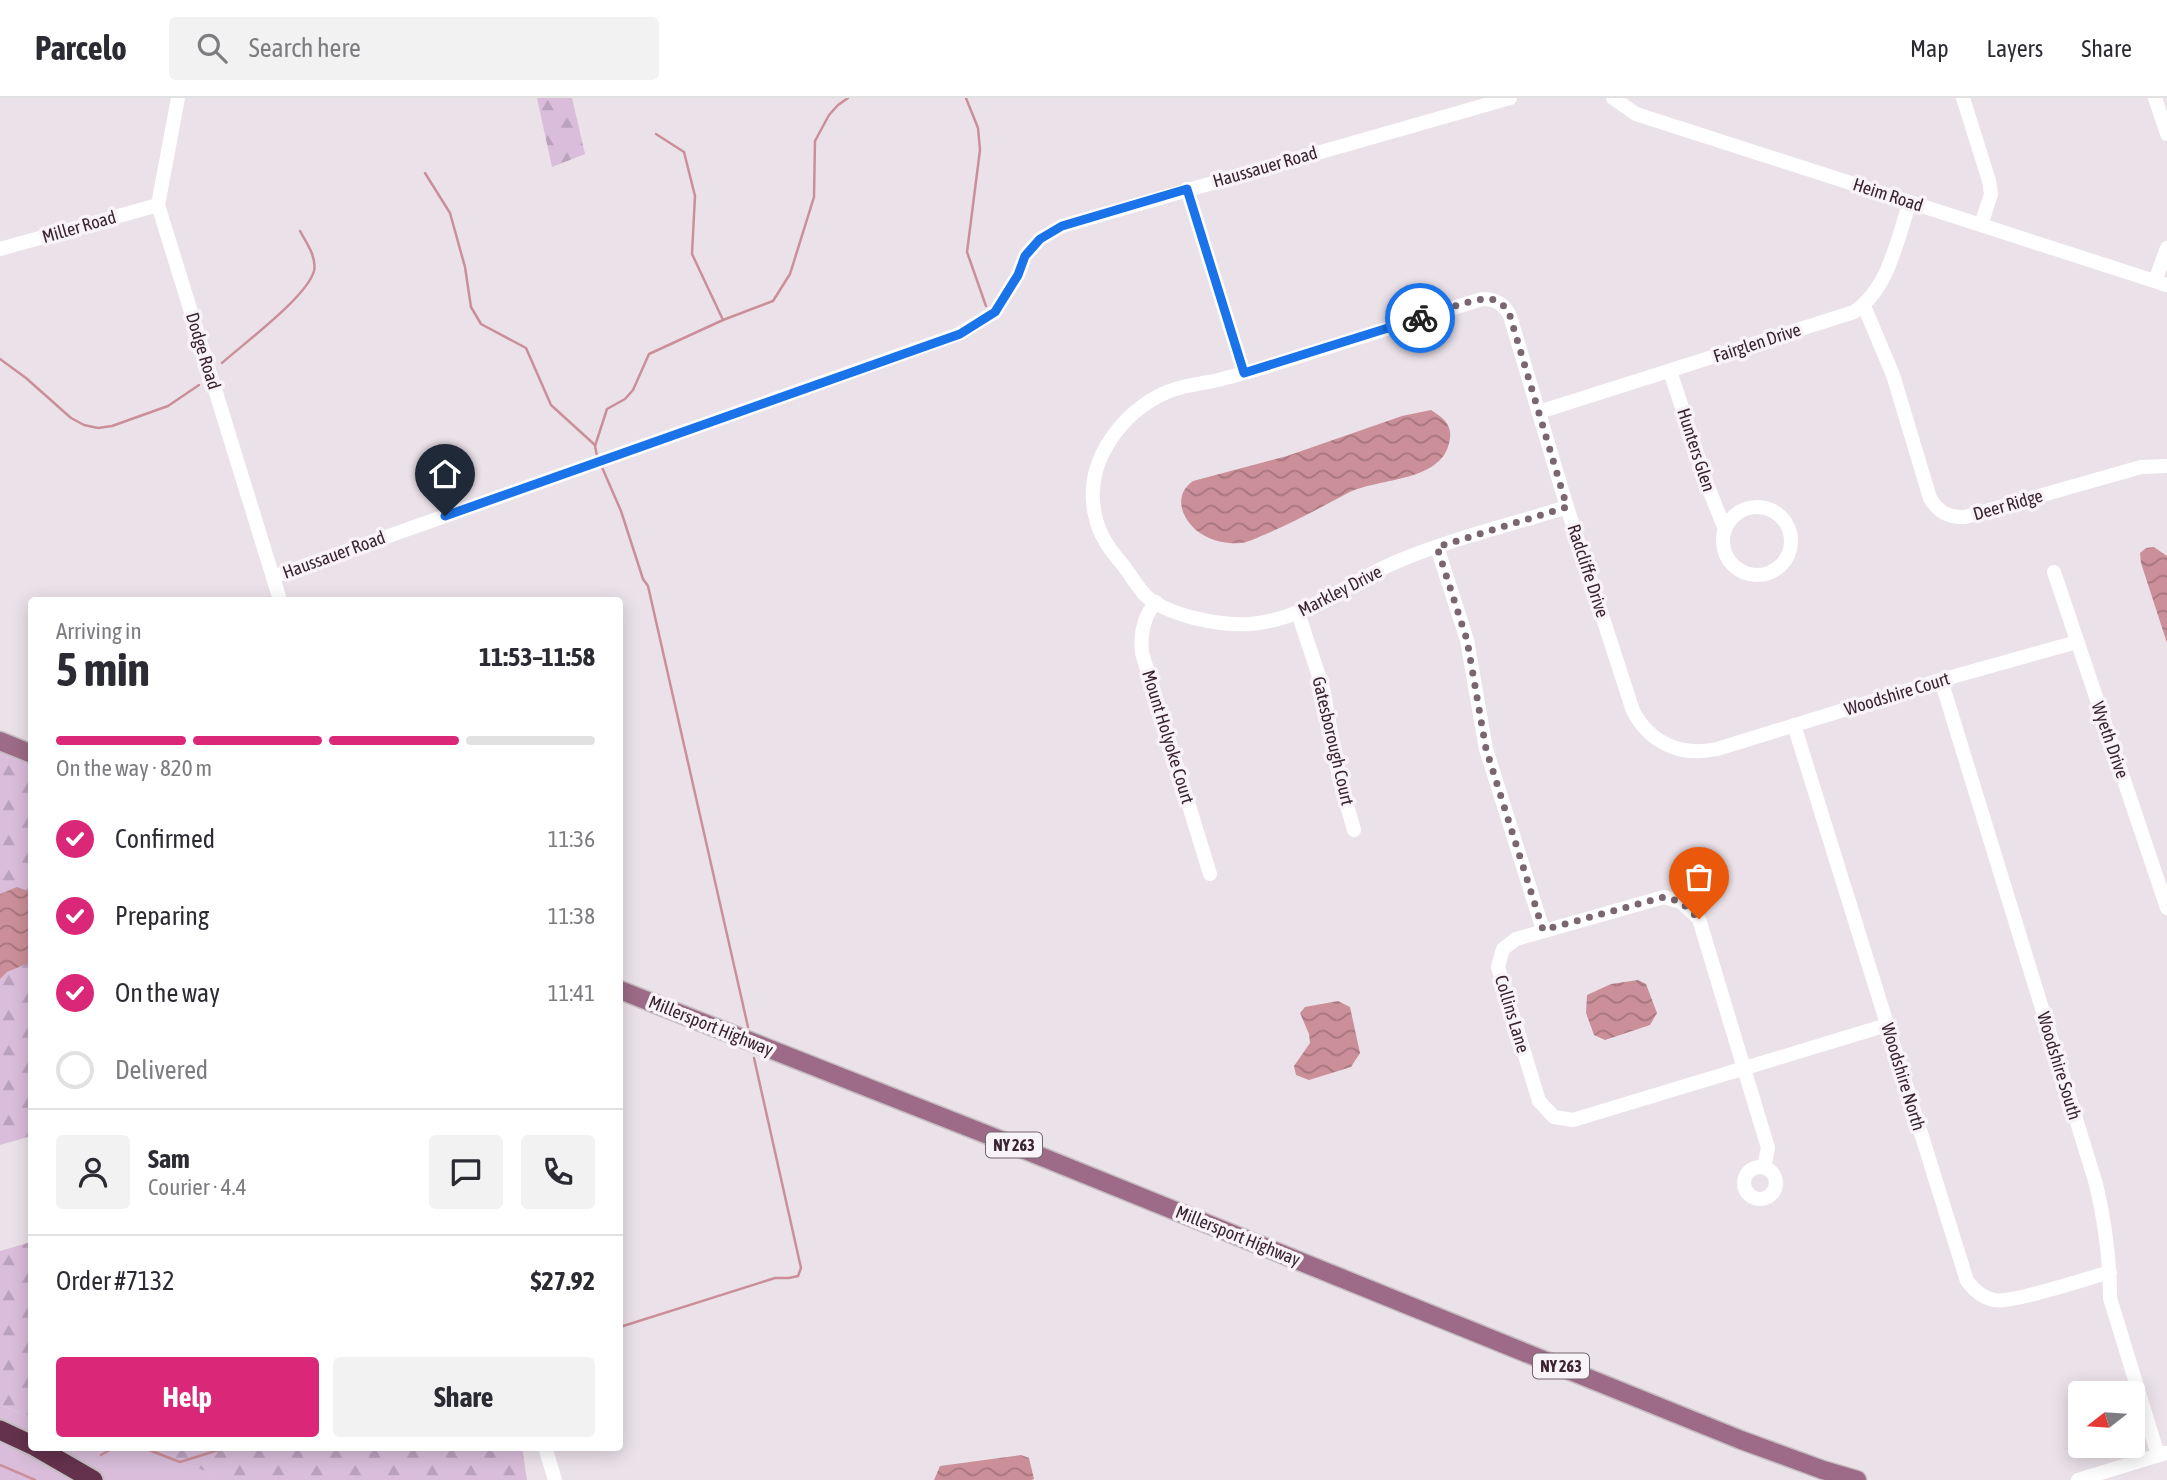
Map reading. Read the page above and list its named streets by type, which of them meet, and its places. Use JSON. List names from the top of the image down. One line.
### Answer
{"streets":{"main road":["Millersport Highway","NY 263"],"street":["Haussauer Road","Heim Road","Miller Road","Fairglen Drive","Dodge Road","Hunters Glen","Deer Ridge","Radcliffe Drive","Markley Drive","Woodshire Court","Mount Holyoke Court","Wyeth Drive","Gatesborough Court","Collins Lane","Woodshire South","Woodshire North"]},"crossings":[["Haussauer Road","Dodge Road"],["Miller Road","Dodge Road"],["Fairglen Drive","Hunters Glen"],["Fairglen Drive","Deer Ridge"],["Fairglen Drive","Radcliffe Drive"],["Radcliffe Drive","Markley Drive"],["Radcliffe Drive","Woodshire Court"],["Markley Drive","Mount Holyoke Court"],["Markley Drive","Gatesborough Court"],["Woodshire Court","Wyeth Drive"],["Woodshire Court","Woodshire South"],["Woodshire Court","Woodshire North"],["Collins Lane","Woodshire North"],["Woodshire South","Woodshire North"]],"north":"left","page":{"header":"Parcelo","search":"Search here","nav":["Map","Layers","Share"],"heading":["5 min","Arriving in","11:53–11:58"],"panel":["Sam","Courier · 4.4","Order #7132","$27.92"],"bar":"On the way · 820 m","list":[["Confirmed","11:36"],["Preparing","11:38"],["On the way","11:41"],"Delivered"],"buttons":["Help","Share"]}}
